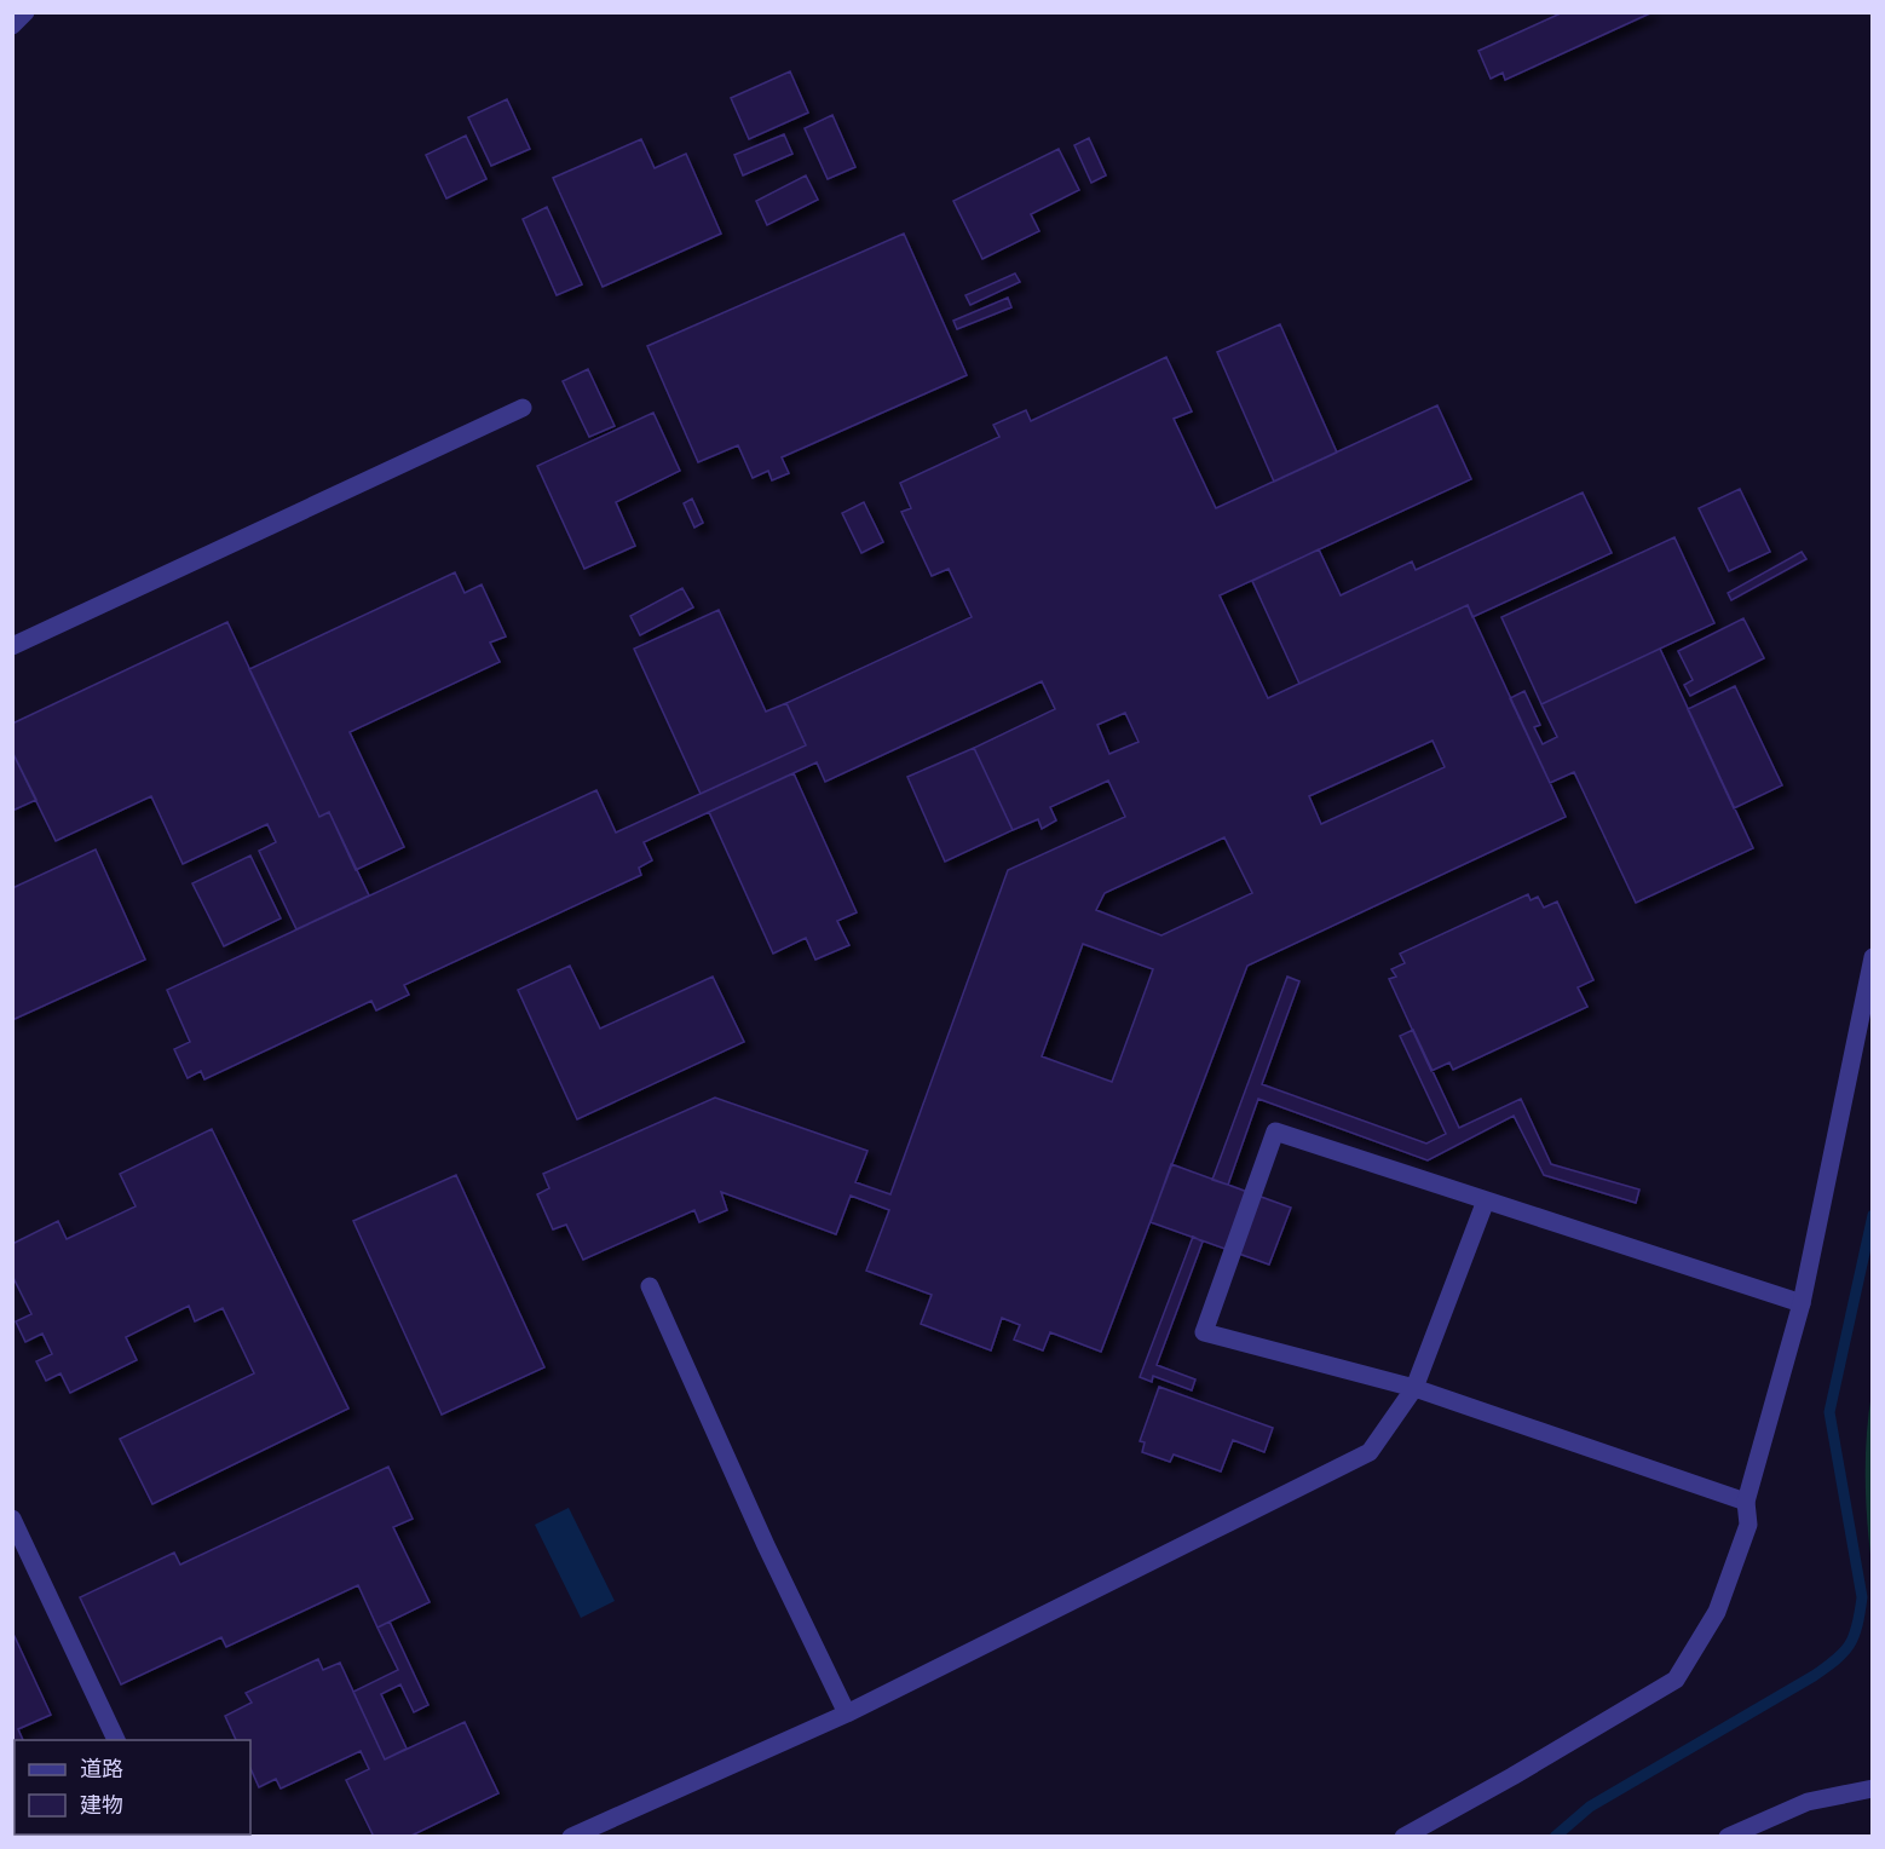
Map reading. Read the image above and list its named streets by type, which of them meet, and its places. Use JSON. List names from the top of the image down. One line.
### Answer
{"legend":["道路","建物"]}
